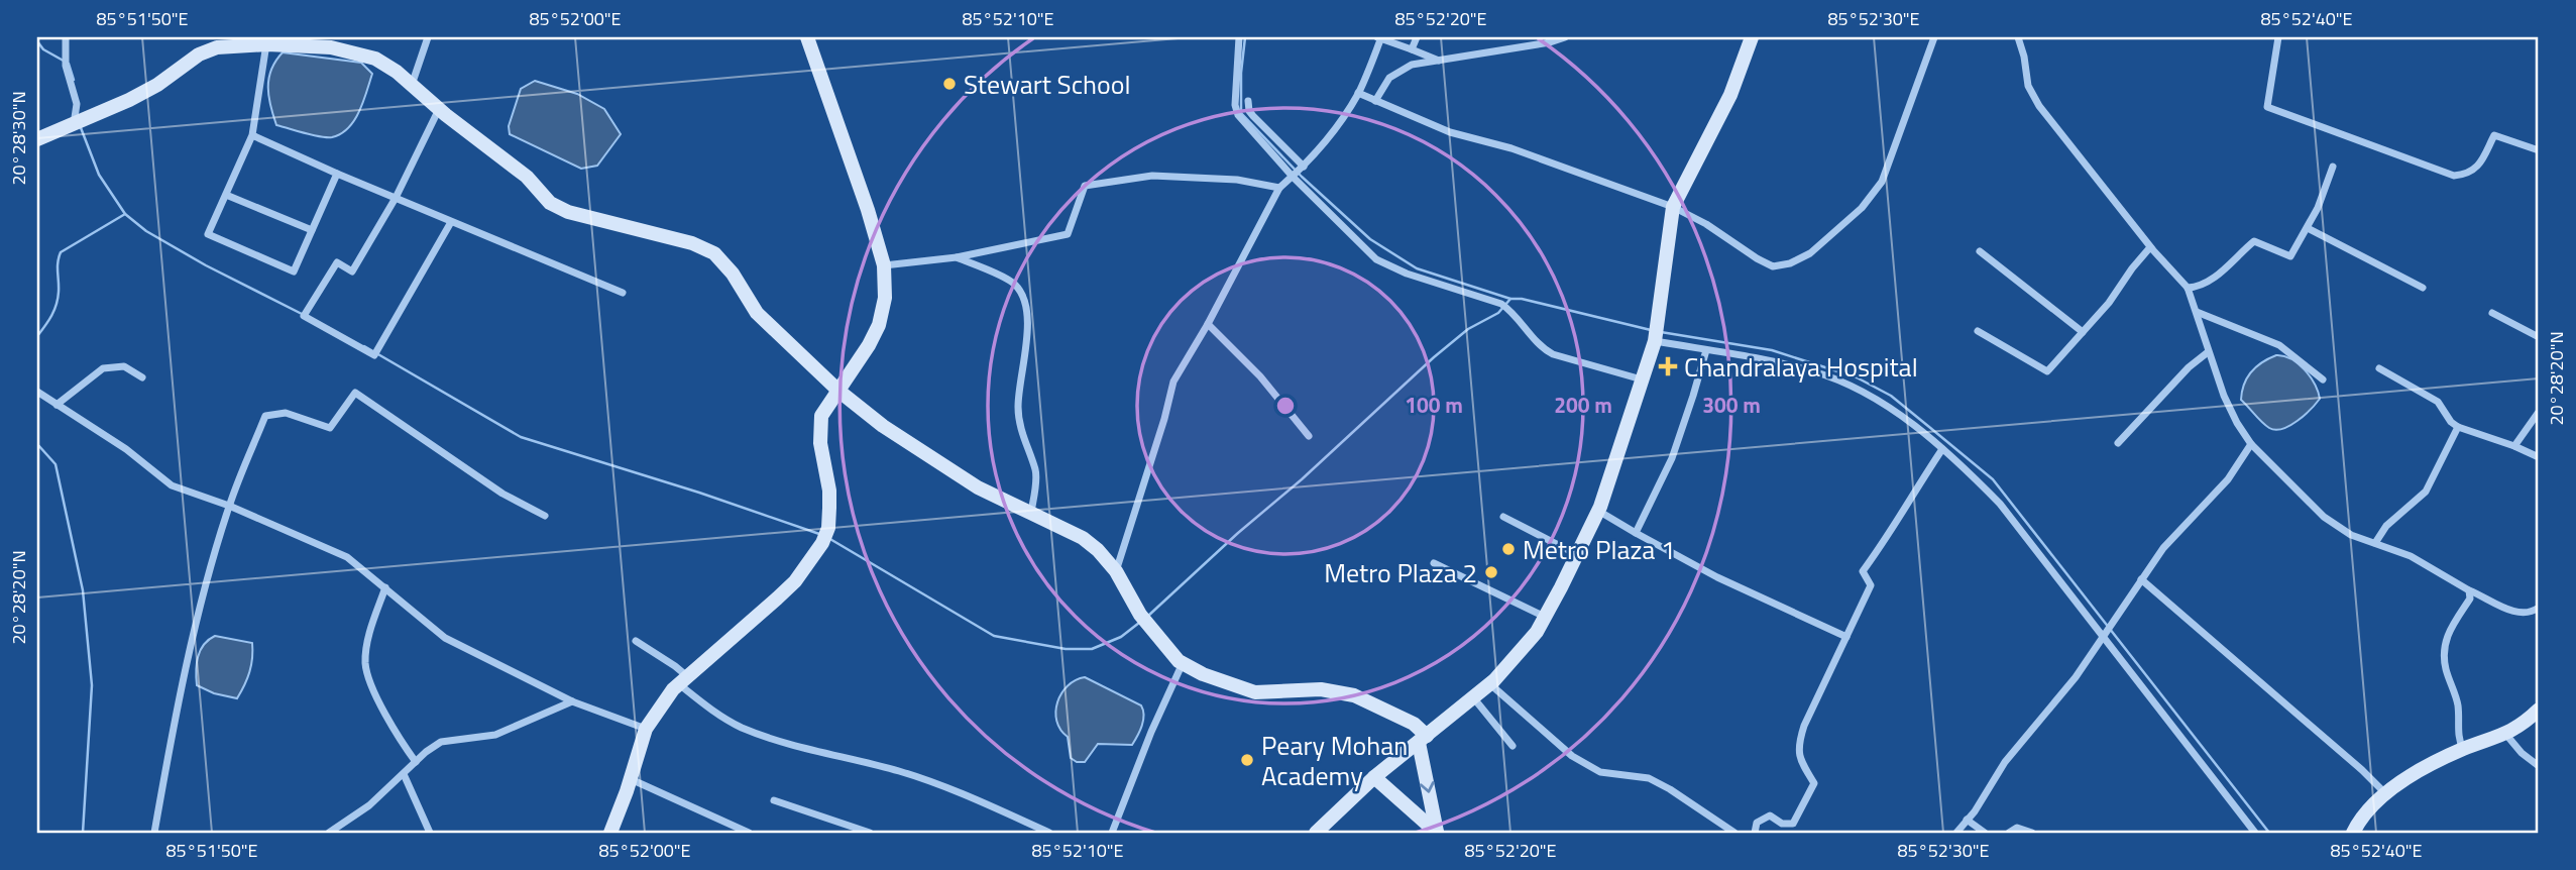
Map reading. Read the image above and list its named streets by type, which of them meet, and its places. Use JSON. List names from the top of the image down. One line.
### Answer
{"places":{"other":["Stewart School","Metro Plaza 1","Metro Plaza 2","Peary Mohan Academy"],"health":["Chandralaya Hospital"]},"coordinates":["85°51'50\"E","85°52'00\"E","85°52'10\"E","85°52'20\"E","85°52'30\"E","85°52'40\"E","20°28'30\"N","20°28'20\"N"],"rings":["100 m","200 m","300 m"]}
